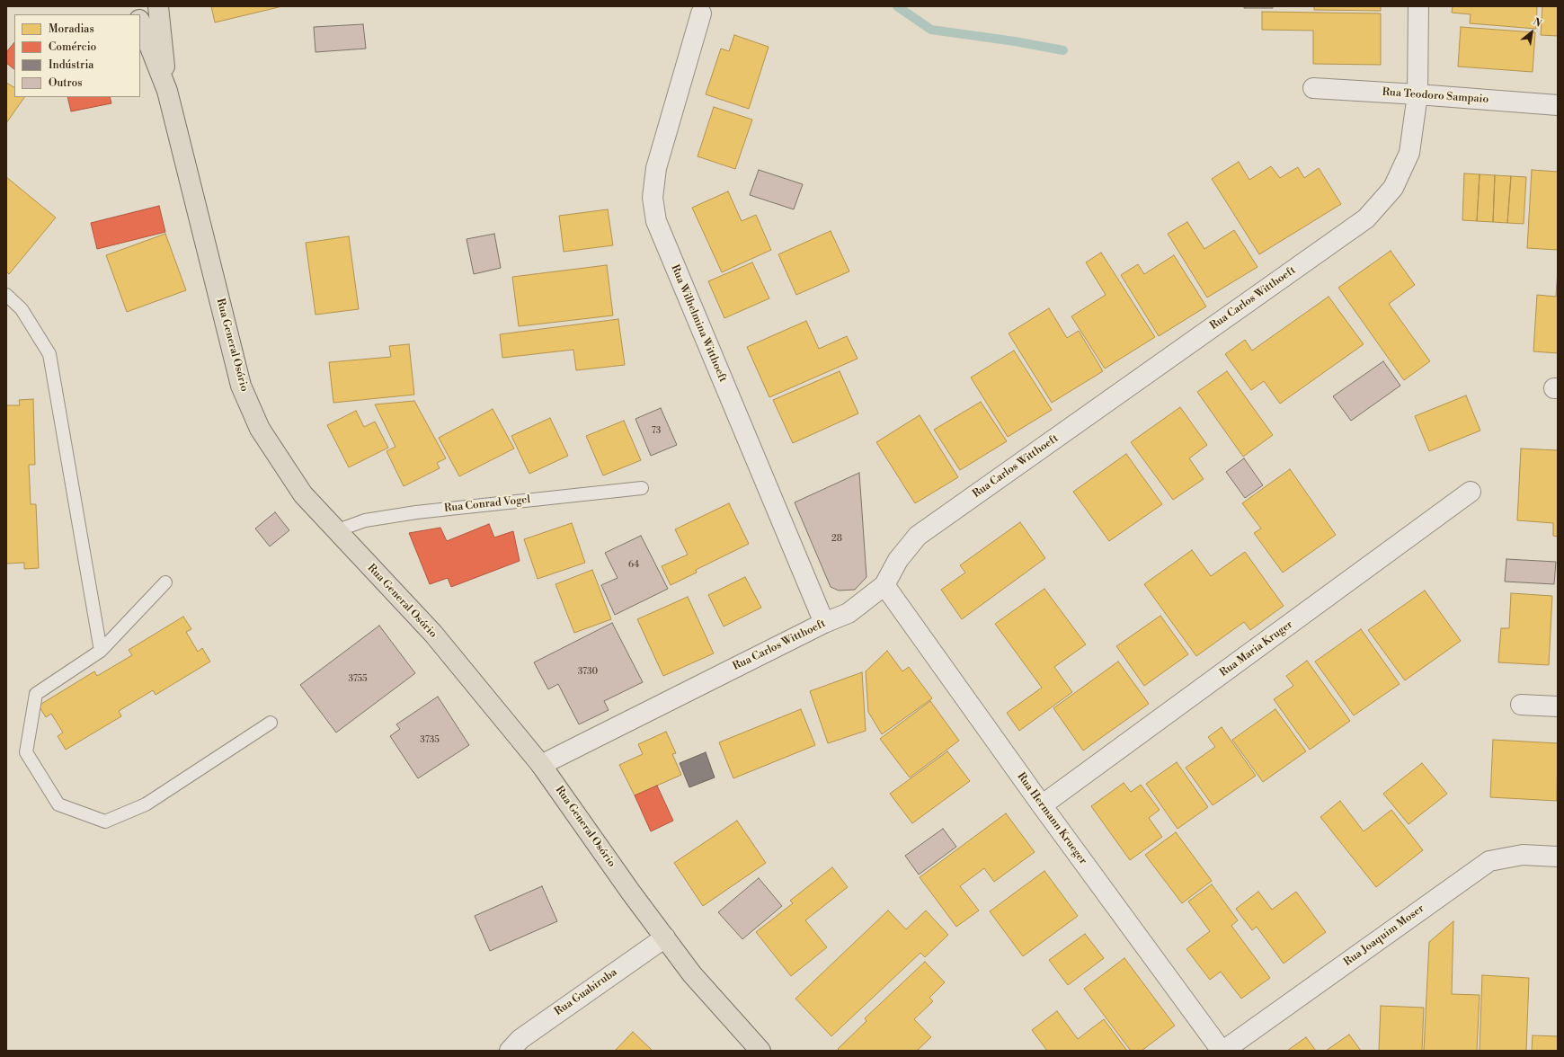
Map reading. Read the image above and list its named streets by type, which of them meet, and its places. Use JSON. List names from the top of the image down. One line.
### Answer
{"streets":{"main road":["Rua General Osório"],"street":["Rua Teodoro Sampaio","Rua Carlos Witthoeft","Rua Wilhelmina Witthoeft","Rua Maria Kruger","Rua Hermann Krueger","Rua Joaquim Moser","Rua Guabiruba"],"lane":["Rua Conrad Vogel"]},"crossings":[["Rua Teodoro Sampaio","Rua Carlos Witthoeft"],["Rua Carlos Witthoeft","Rua Wilhelmina Witthoeft"],["Rua Carlos Witthoeft","Rua General Osório"],["Rua Carlos Witthoeft","Rua Hermann Krueger"],["Rua General Osório","Rua Conrad Vogel"],["Rua General Osório","Rua Guabiruba"],["Rua Maria Kruger","Rua Hermann Krueger"],["Rua Hermann Krueger","Rua Joaquim Moser"]],"house_numbers":["73","28","64","3730","3755","3735"],"legend":["Moradias","Comércio","Indústria","Outros"],"north":"top right"}
